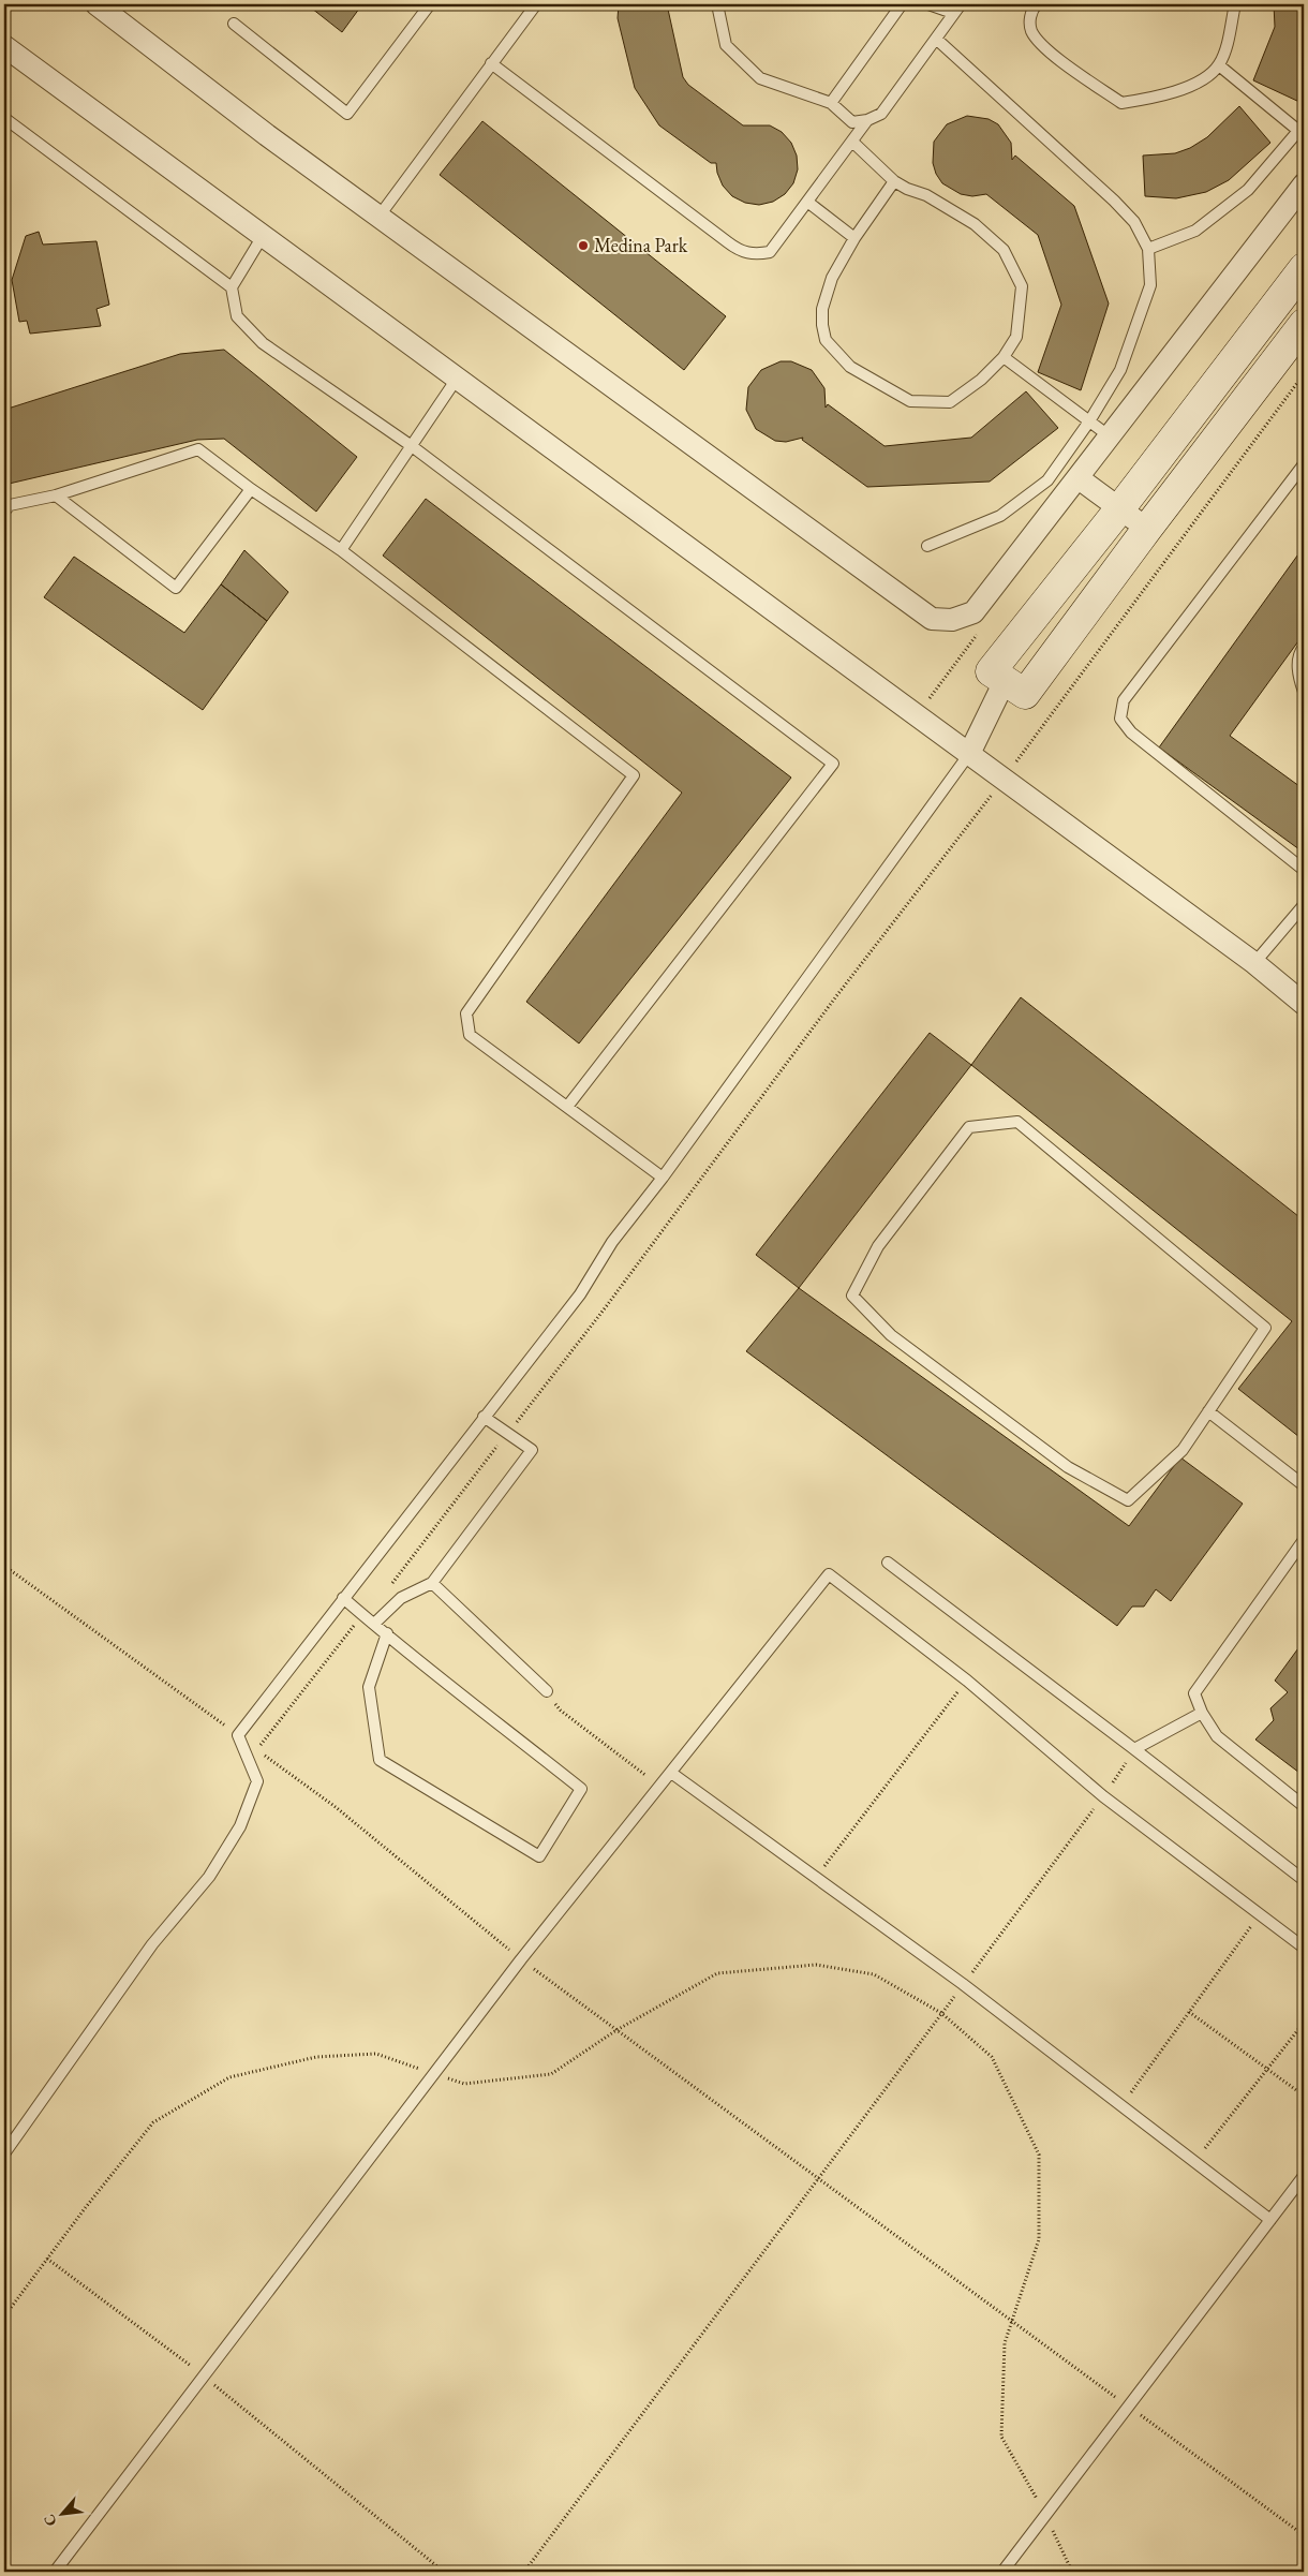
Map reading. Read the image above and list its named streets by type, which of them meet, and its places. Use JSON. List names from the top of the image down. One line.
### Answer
{"places":["Medina Park"],"north":"bottom left"}
